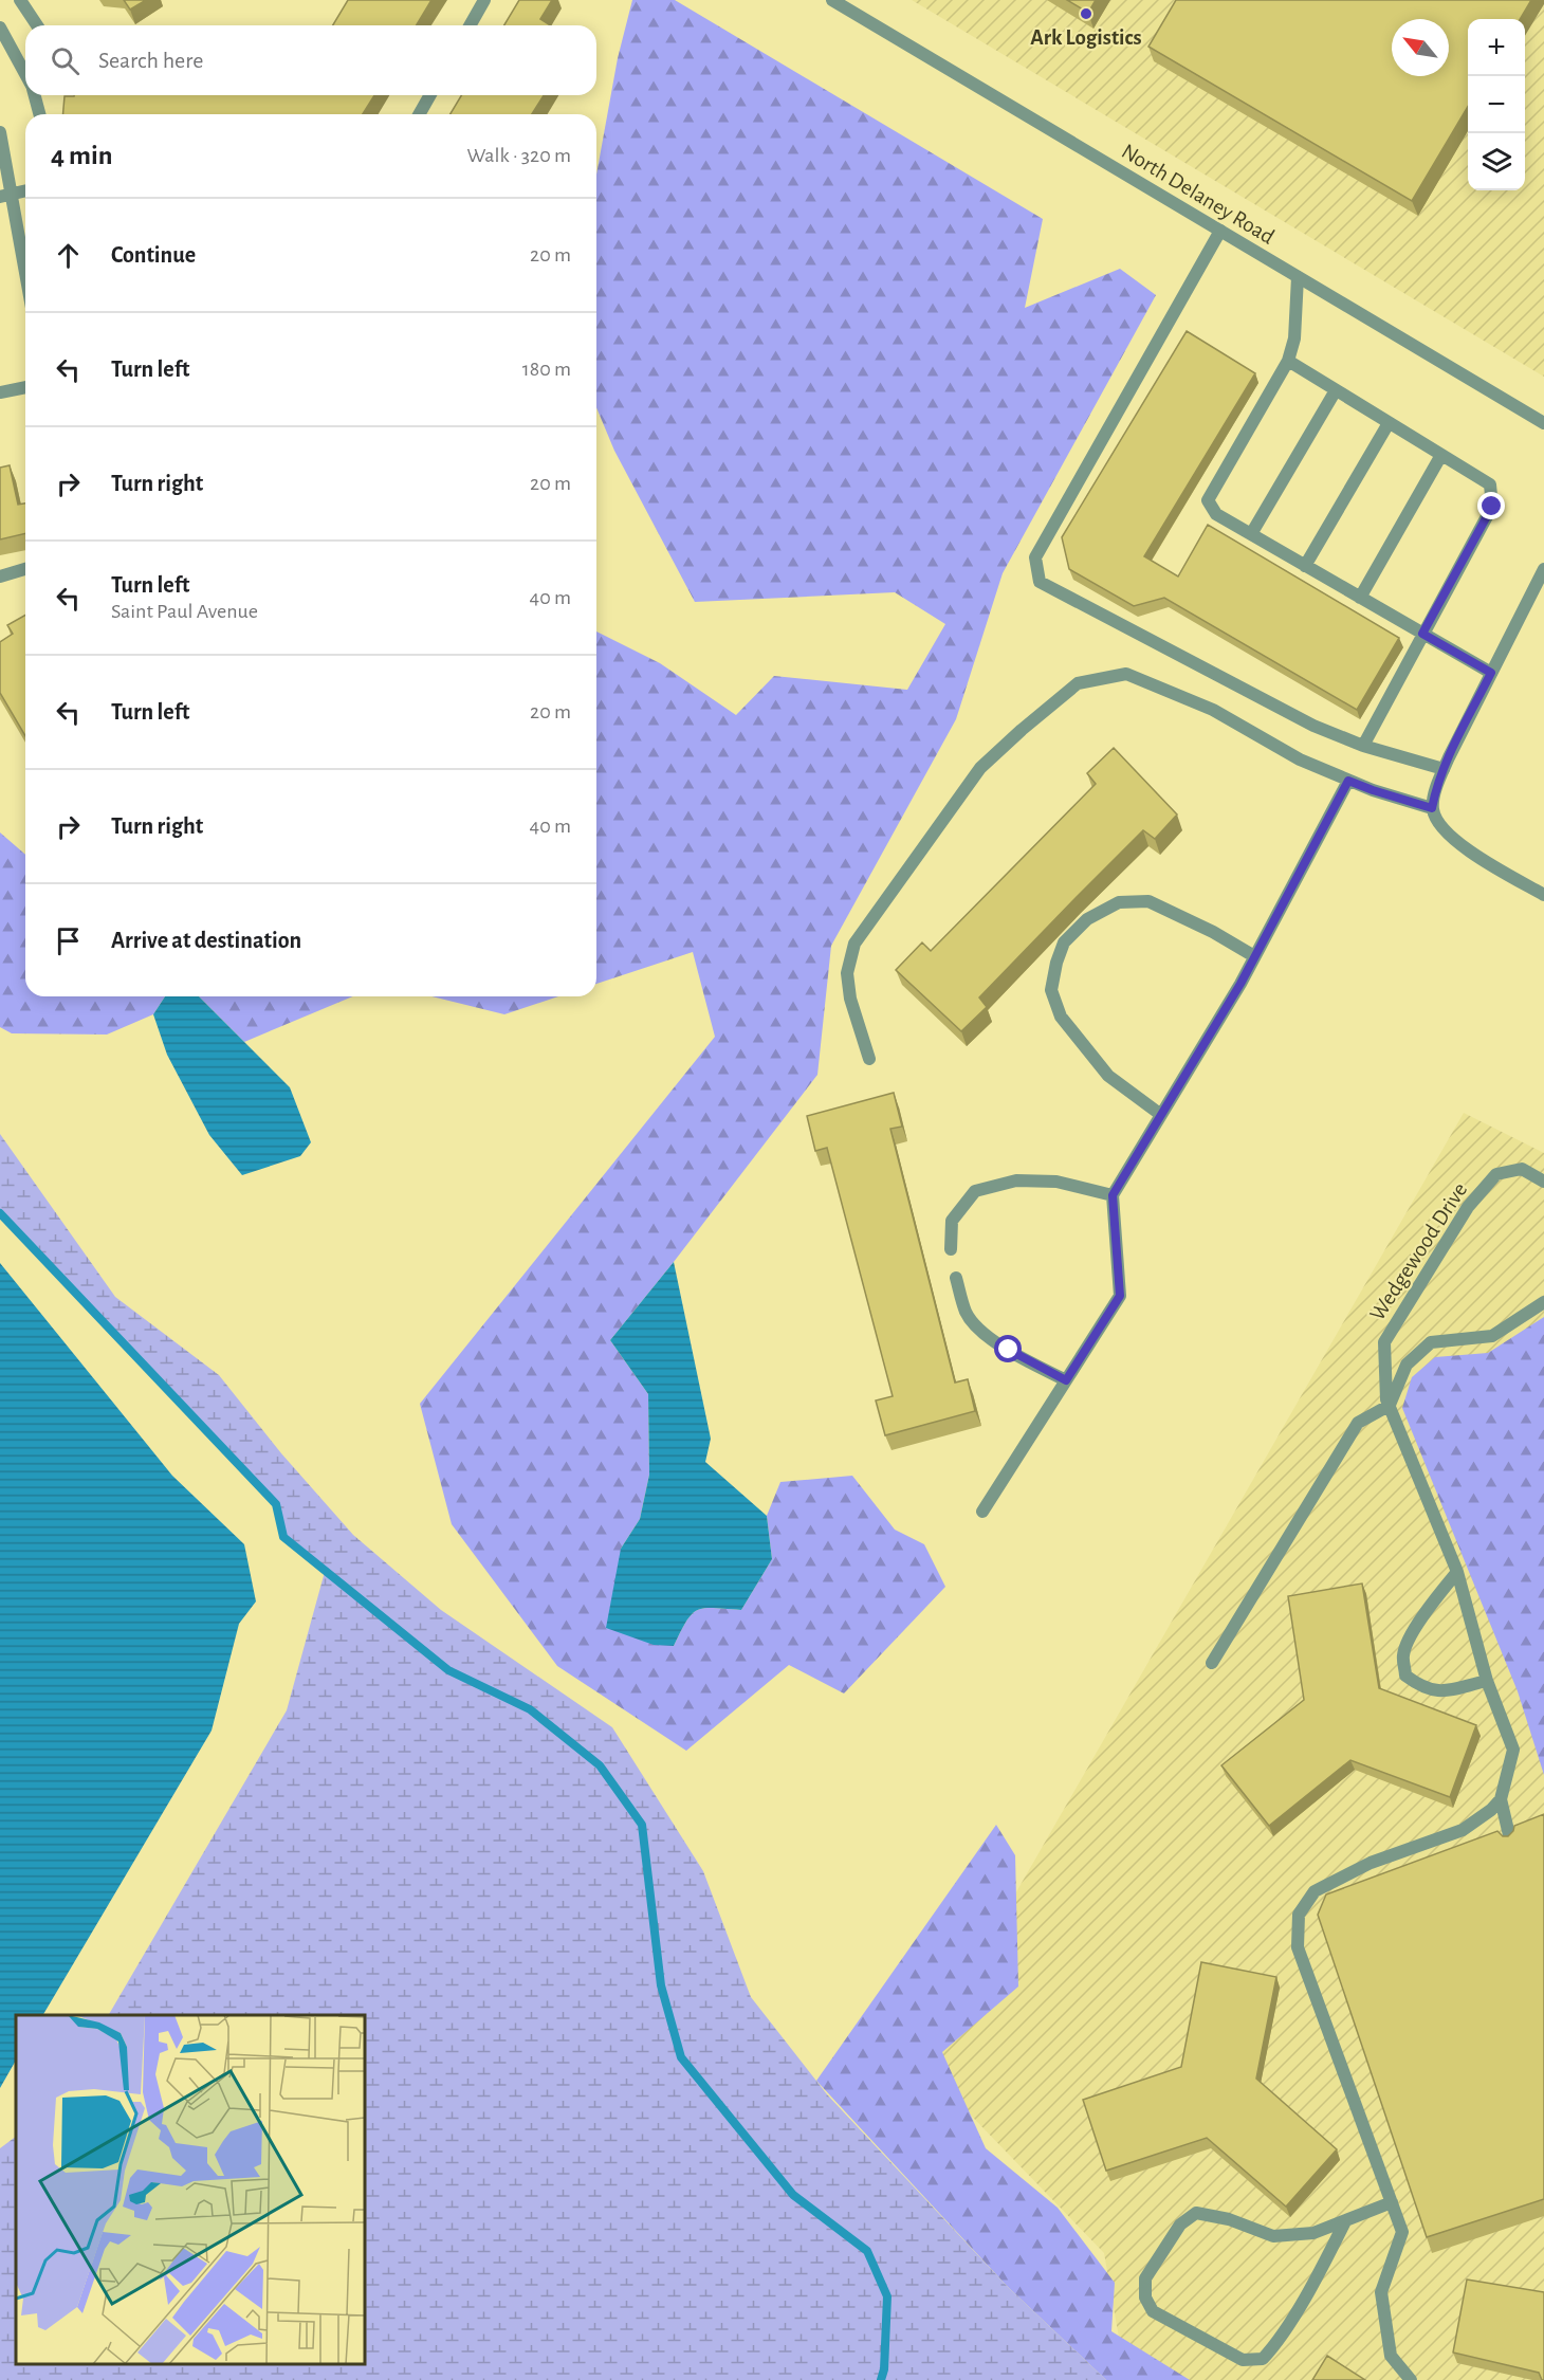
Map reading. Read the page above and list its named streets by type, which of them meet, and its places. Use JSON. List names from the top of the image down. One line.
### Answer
{"streets":{"street":["North Delaney Road","Wedgewood Drive"]},"places":["Ark Logistics"],"north":"top left","page":{"map_buttons":["+","−"],"search":"Search here","heading":["4 min","Walk · 320 m"],"list":[["Continue","20 m"],["Turn left","180 m"],["Turn right","20 m"],["Turn left","Saint Paul Avenue","40 m"],["Turn left","20 m"],["Turn right","40 m"],"Arrive at destination"]}}
